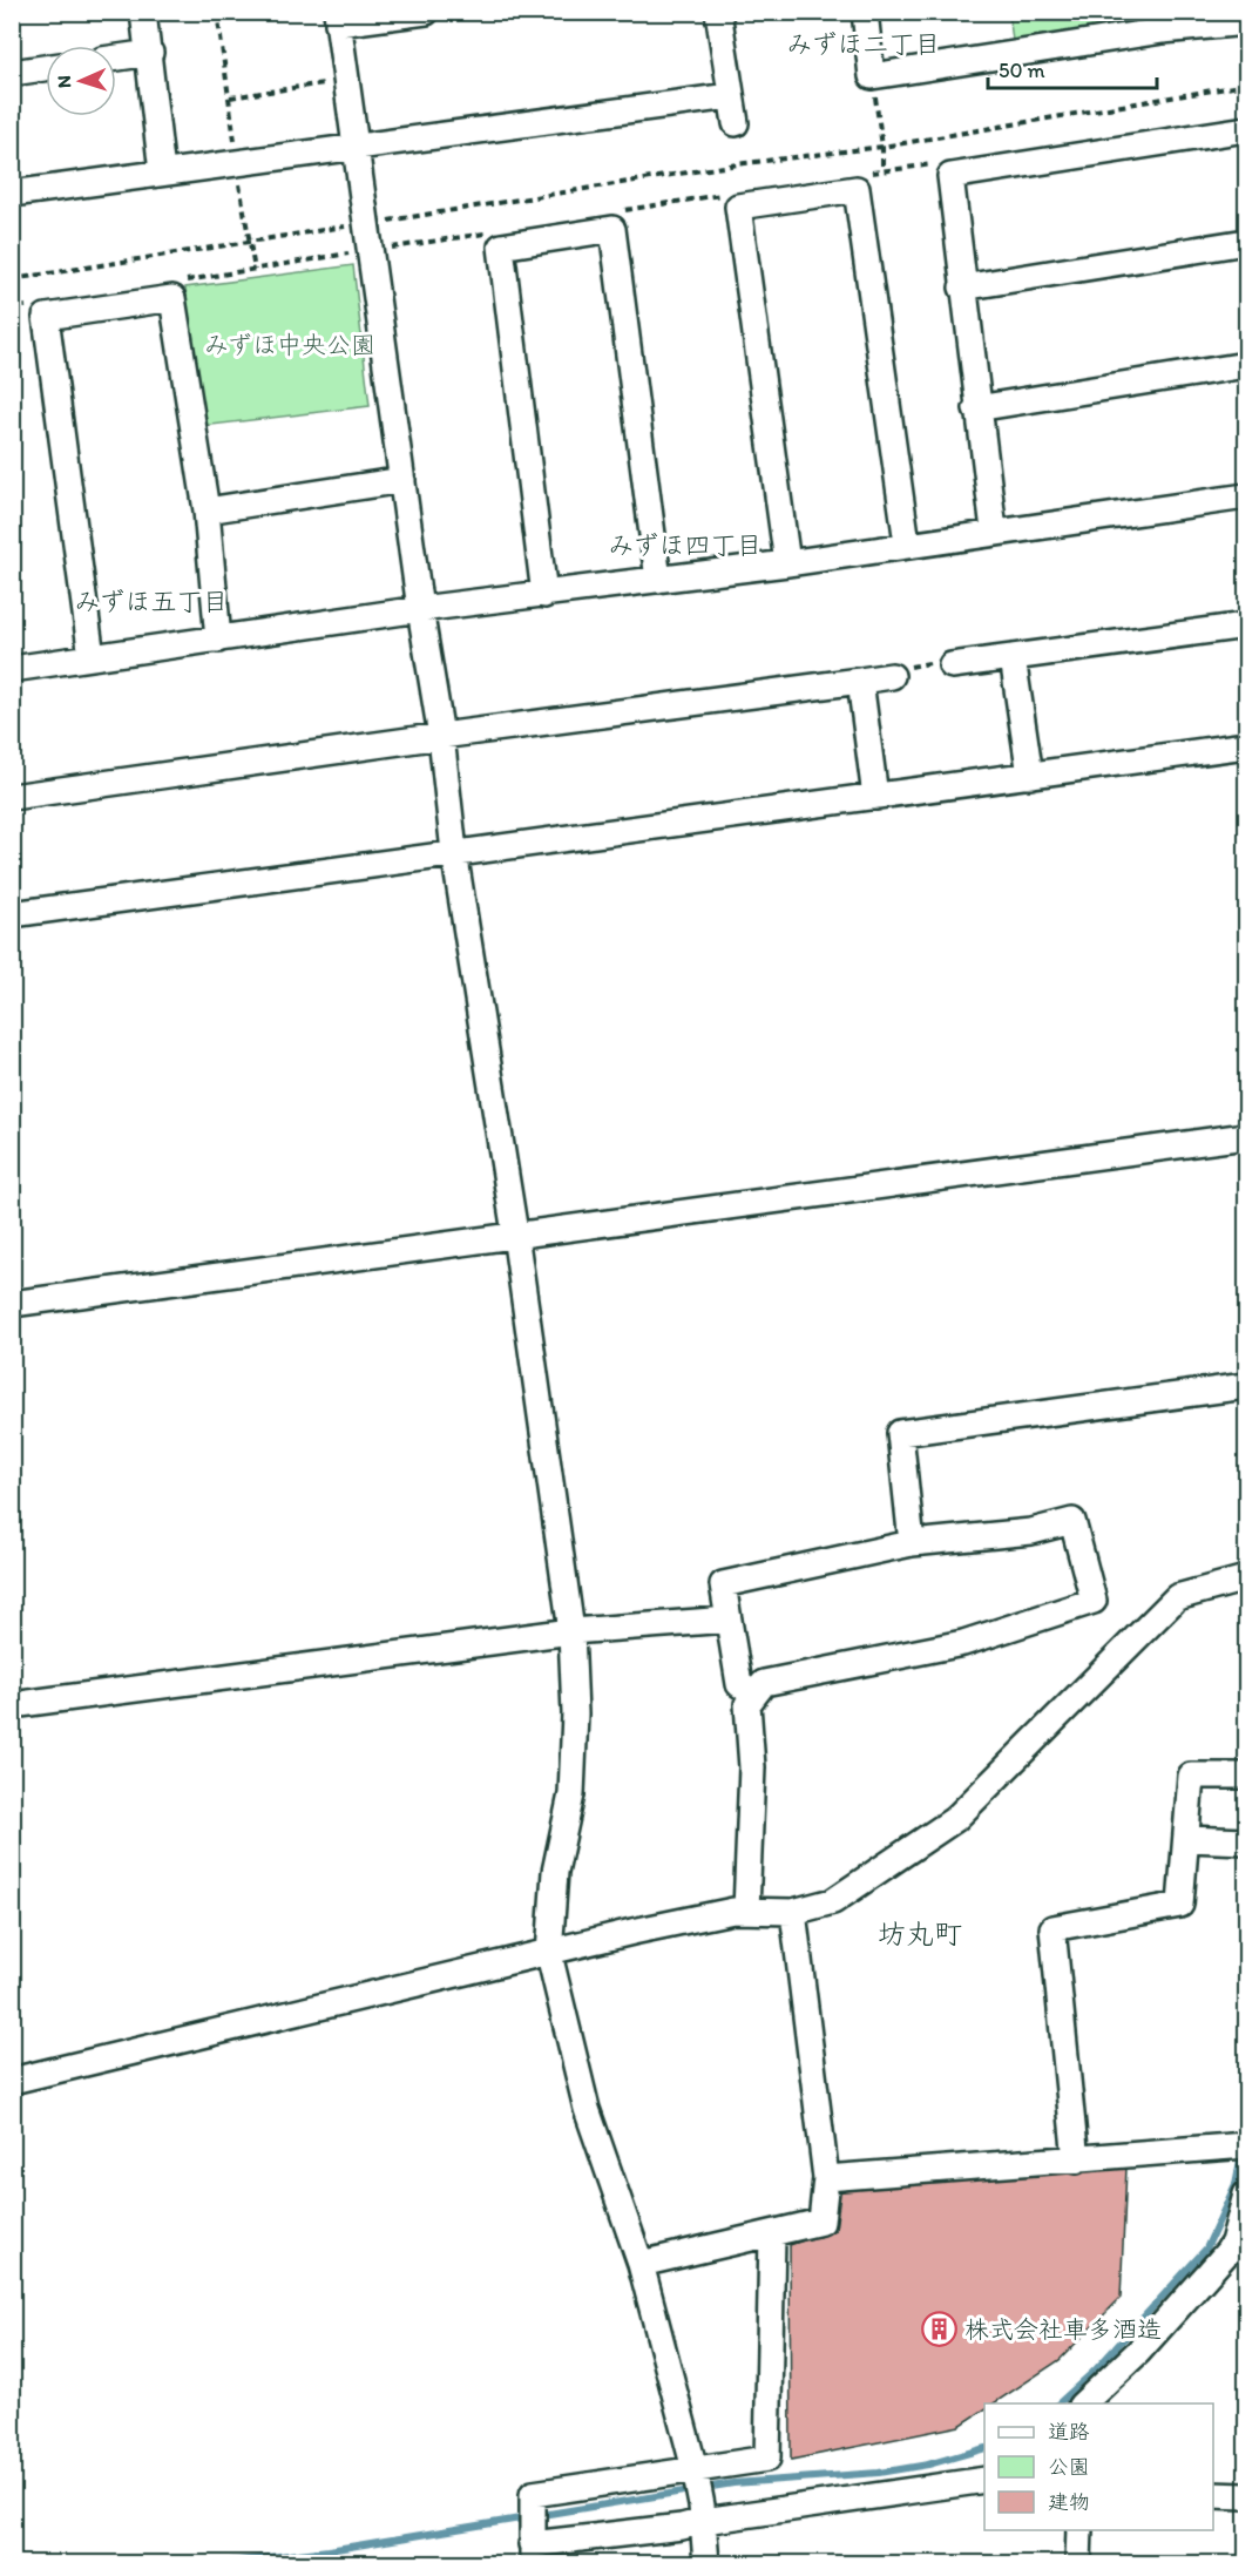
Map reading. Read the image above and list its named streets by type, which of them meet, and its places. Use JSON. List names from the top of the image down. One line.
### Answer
{"districts":["みずほ二丁目","みずほ四丁目","みずほ五丁目","坊丸町"],"parks":["みずほ中央公園"],"places":{"building":["株式会社車多酒造"]},"legend":["道路","公園","建物"],"scale_bar":"50 m","north":"left"}
